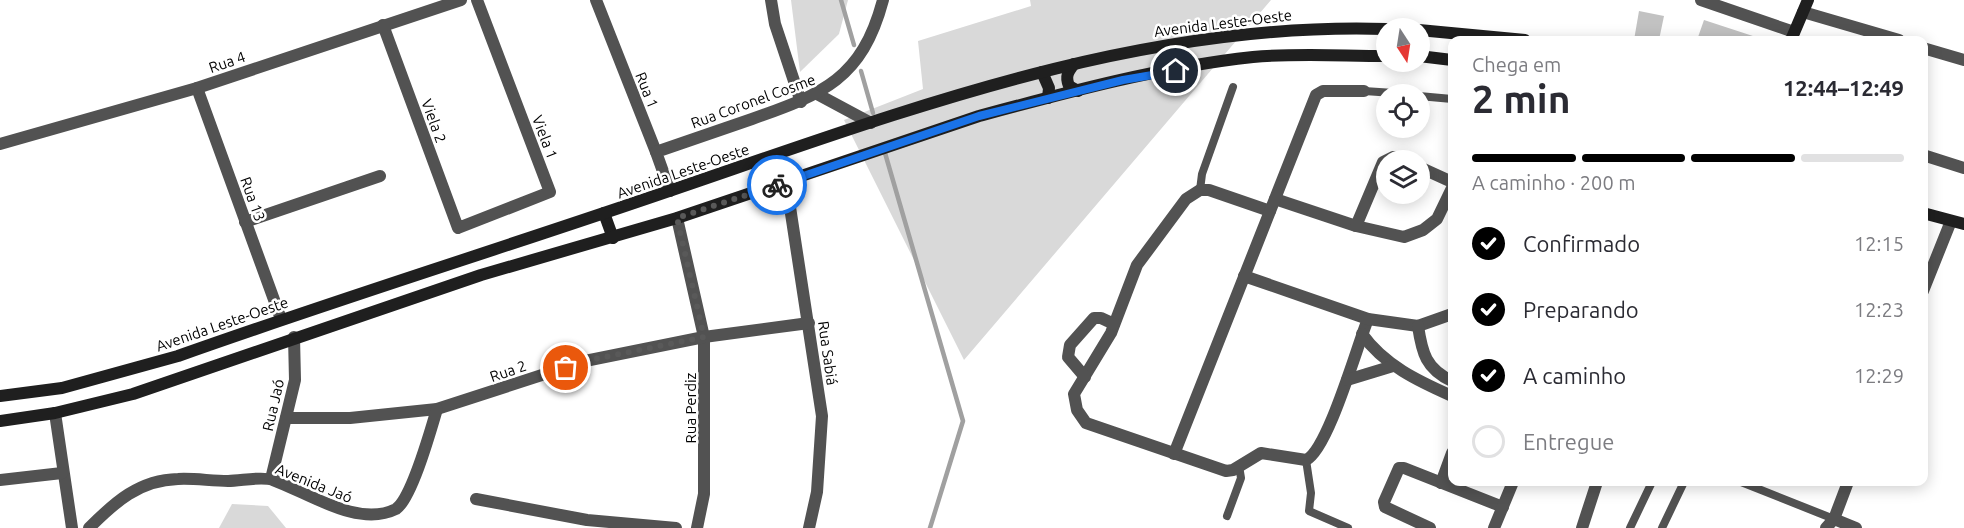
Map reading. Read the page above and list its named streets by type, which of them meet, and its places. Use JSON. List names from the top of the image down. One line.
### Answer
{"streets":{"main road":["Avenida Leste-Oeste"],"street":["Rua 4","Rua 1","Rua Coronel Cosme","Viela 2","Viela 1","Rua 13","Rua Sabiá","Rua 2","Rua Jaó","Rua Perdiz","Avenida Jaó"]},"crossings":[["Avenida Leste-Oeste","Rua 1"],["Avenida Leste-Oeste","Rua 13"],["Rua 4","Viela 2"],["Rua 4","Rua 13"],["Rua 1","Rua Coronel Cosme"],["Viela 2","Viela 1"],["Rua Sabiá","Rua 2"],["Rua 2","Rua Jaó"],["Rua 2","Rua Perdiz"],["Rua 2","Avenida Jaó"],["Rua Jaó","Avenida Jaó"]],"north":"bottom","page":{"heading":["2 min","Chega em","12:44–12:49"],"bar":"A caminho · 200 m","list":[["Confirmado","12:15"],["Preparando","12:23"],["A caminho","12:29"],"Entregue"]}}
